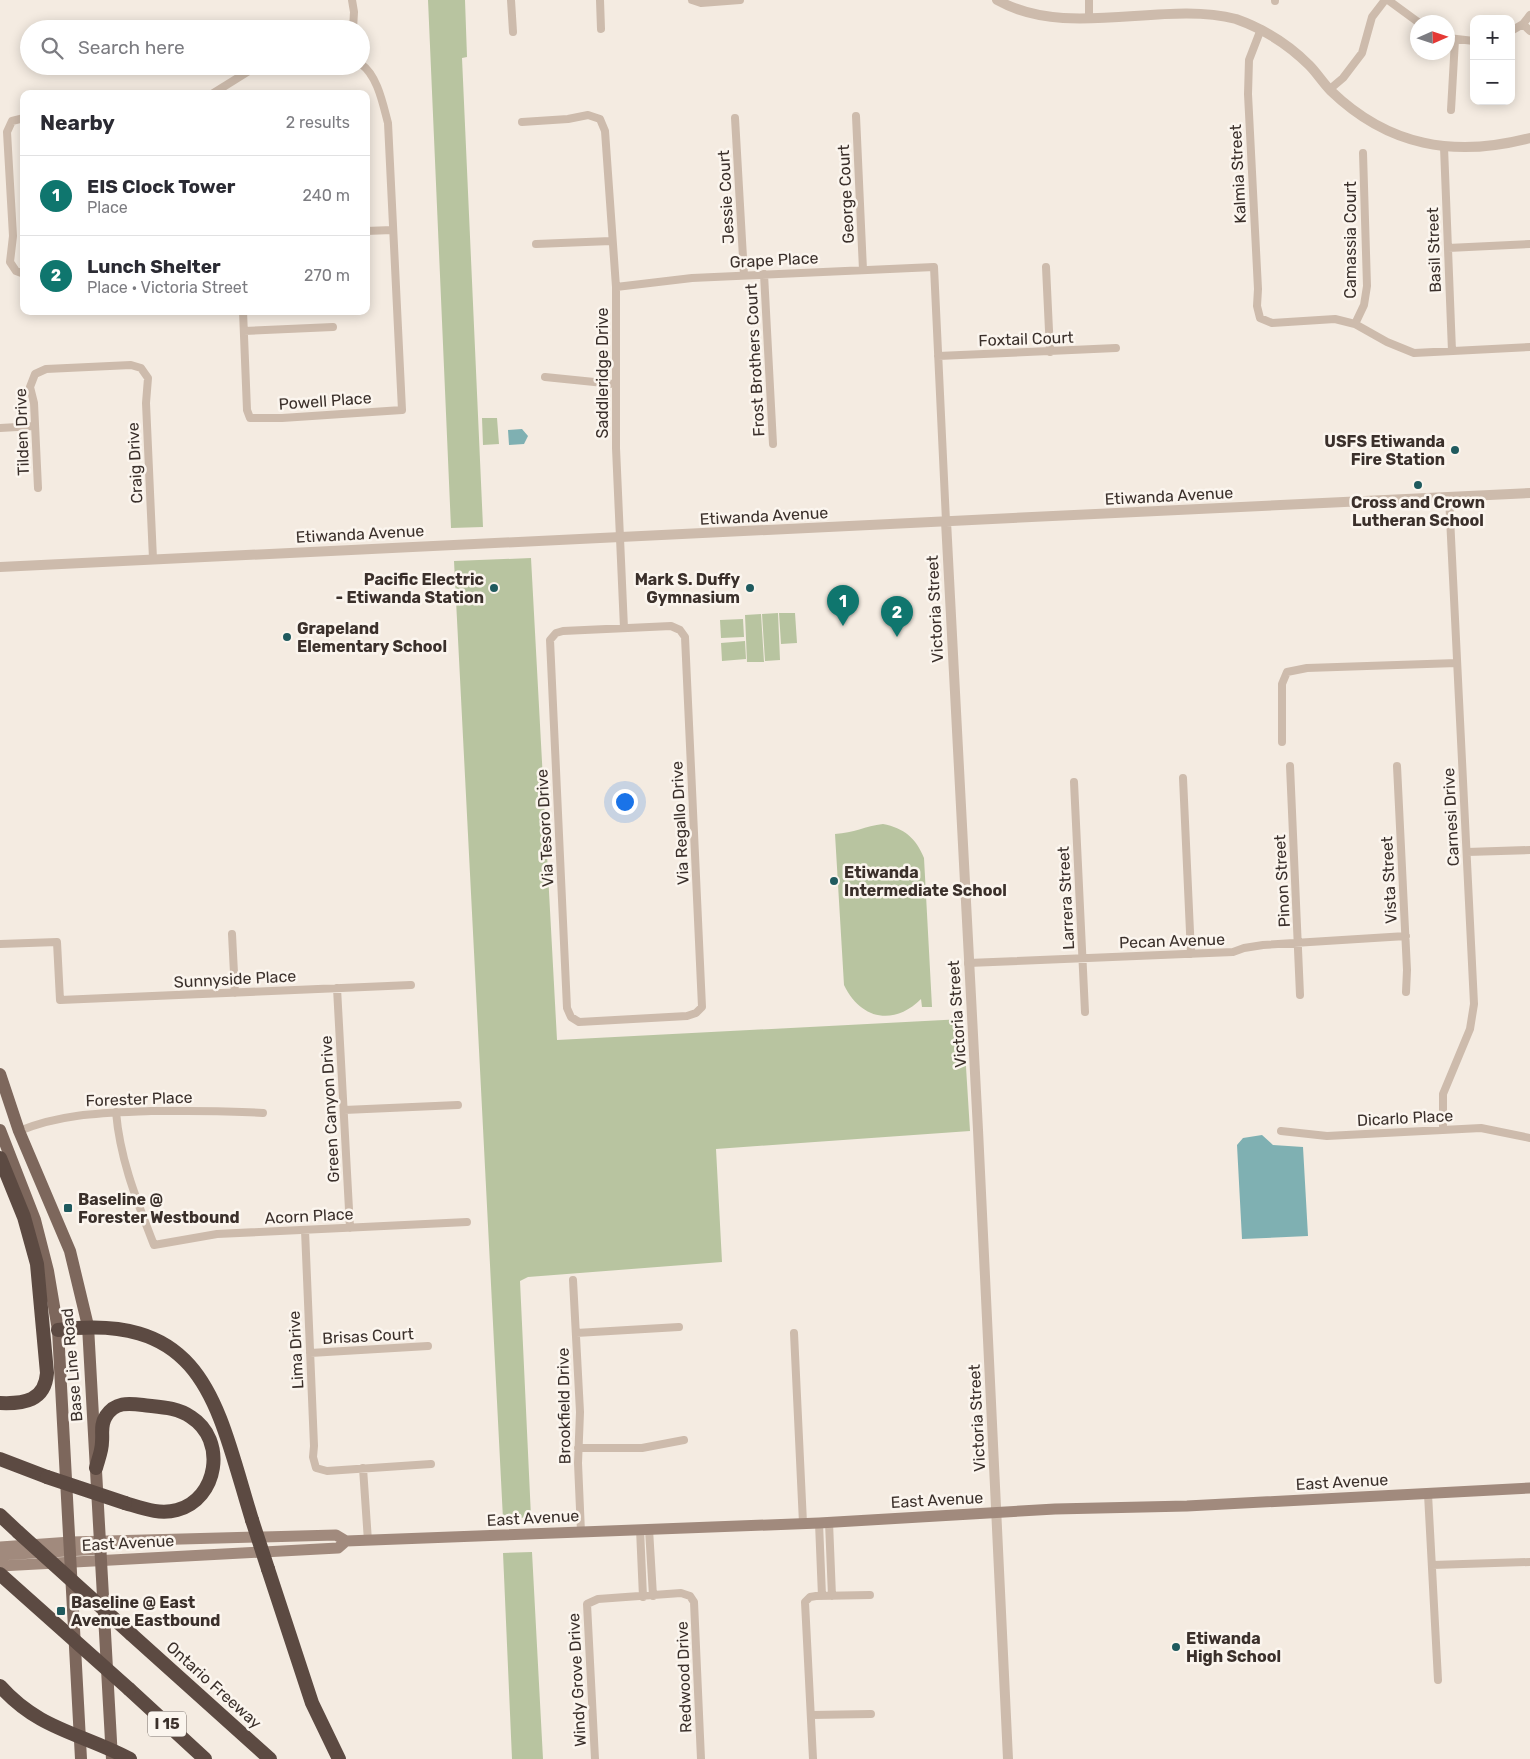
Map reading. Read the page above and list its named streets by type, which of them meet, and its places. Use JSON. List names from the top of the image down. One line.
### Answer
{"streets":{"highway":["Ontario Freeway","I 15"],"main road":["Base Line Road","East Avenue"],"street":["Kalmia Street","George Court","Jessie Court","Camassia Court","Basil Street","Grape Place","Foxtail Court","Frost Brothers Court","Saddleridge Drive","Powell Place","Tilden Drive","Craig Drive","Etiwanda Avenue","Victoria Street","Carnesi Drive","Via Regallo Drive","Via Tesoro Drive","Vista Street","Pinon Street","Larrera Street","Pecan Avenue","Sunnyside Place","Forester Place","Green Canyon Drive","Dicarlo Place","Acorn Place","Brisas Court","Lima Drive","Brookfield Drive","Redwood Drive","Windy Grove Drive"]},"crossings":[["Kalmia Street","Camassia Court"],["George Court","Grape Place"],["Jessie Court","Grape Place"],["Grape Place","Frost Brothers Court"],["Grape Place","Saddleridge Drive"],["Grape Place","Victoria Street"],["Foxtail Court","Victoria Street"],["Saddleridge Drive","Etiwanda Avenue"],["Saddleridge Drive","Via Regallo Drive"],["Saddleridge Drive","Via Tesoro Drive"],["Tilden Drive","Craig Drive"],["Craig Drive","Etiwanda Avenue"],["Etiwanda Avenue","Victoria Street"],["Etiwanda Avenue","Carnesi Drive"],["Victoria Street","Pecan Avenue"],["Victoria Street","East Avenue"],["Carnesi Drive","Dicarlo Place"],["Via Regallo Drive","Via Tesoro Drive"],["Vista Street","Pecan Avenue"],["Pinon Street","Pecan Avenue"],["Larrera Street","Pecan Avenue"],["Sunnyside Place","Green Canyon Drive"],["Forester Place","Acorn Place"],["Forester Place","Base Line Road"],["Green Canyon Drive","Acorn Place"],["Acorn Place","Lima Drive"],["Brisas Court","Lima Drive"],["Base Line Road","East Avenue"],["Brookfield Drive","East Avenue"]],"places":{"other":["USFS Etiwanda Fire Station","Cross and Crown Lutheran School","Pacific Electric - Etiwanda Station","Mark S. Duffy Gymnasium","Grapeland Elementary School","Etiwanda Intermediate School","Etiwanda High School"],"transit":["Baseline @ Forester Westbound","Baseline @ East Avenue Eastbound"]},"north":"right","page":{"map_buttons":["+","−"],"search":"Search here","heading":["Nearby","2 results"],"list":[{"mark":"1","name":"EIS Clock Tower","note":"Place","value":"240 m"},{"mark":"2","name":"Lunch Shelter","note":"Place · Victoria Street","value":"270 m"}],"pins":["1","2"]}}
